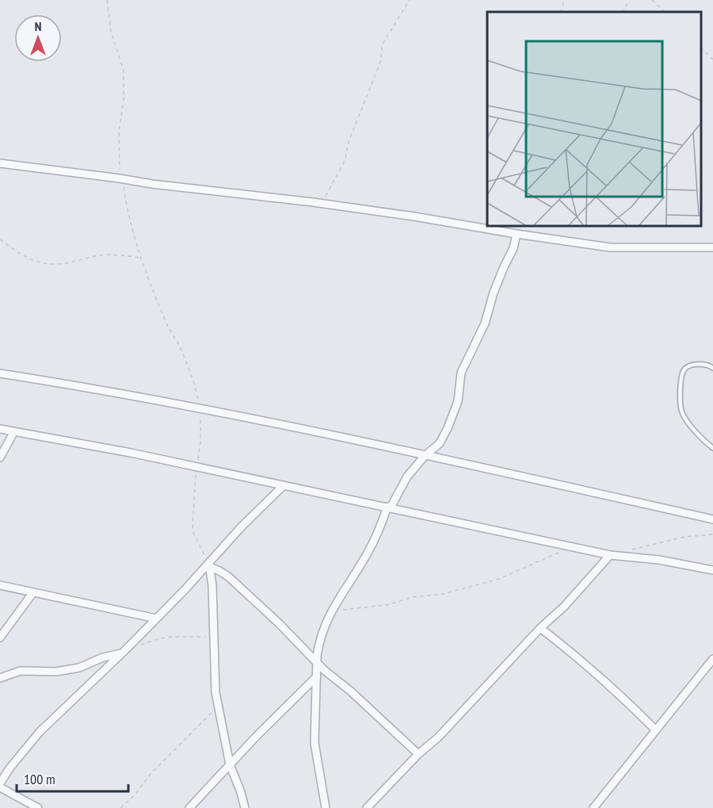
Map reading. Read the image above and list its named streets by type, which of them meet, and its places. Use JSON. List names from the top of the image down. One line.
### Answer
{"scale_bar":"100 m","north":"top"}
